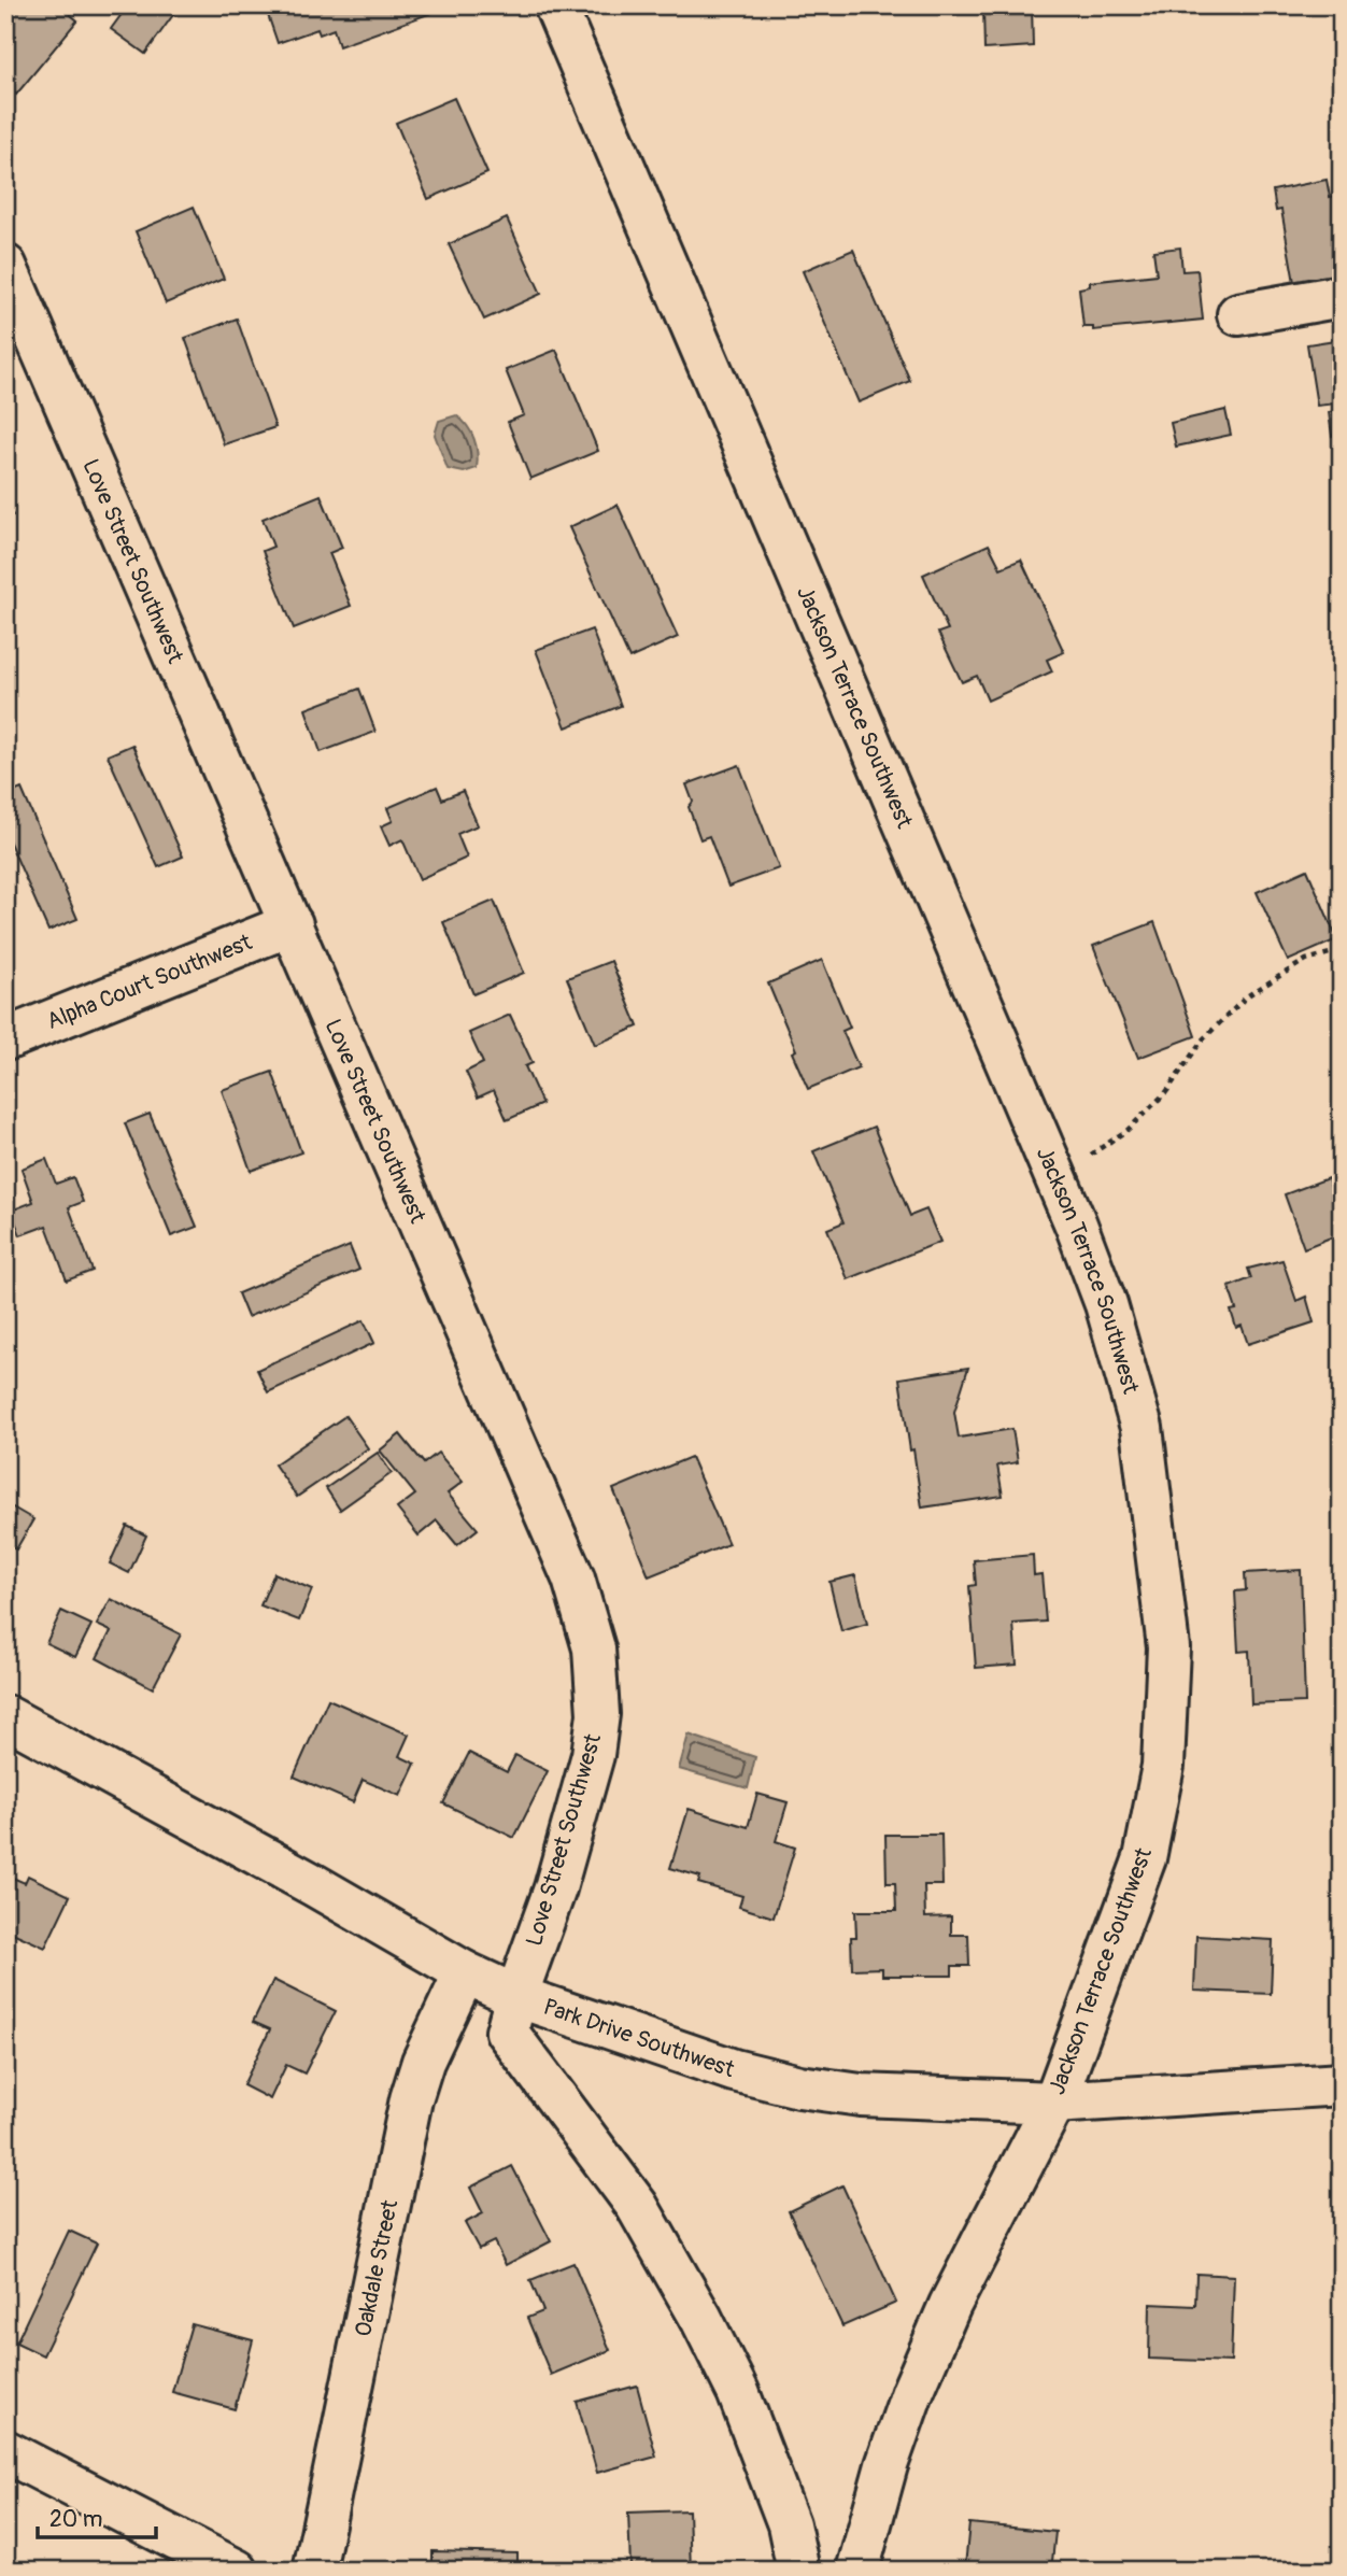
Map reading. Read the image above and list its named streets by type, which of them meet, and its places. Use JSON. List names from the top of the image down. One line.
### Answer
{"streets":{"street":["Love Street Southwest","Jackson Terrace Southwest","Alpha Court Southwest","Park Drive Southwest","Oakdale Street"]},"crossings":[["Love Street Southwest","Alpha Court Southwest"],["Love Street Southwest","Park Drive Southwest"],["Jackson Terrace Southwest","Park Drive Southwest"],["Park Drive Southwest","Oakdale Street"]],"scale_bar":"20 m"}
